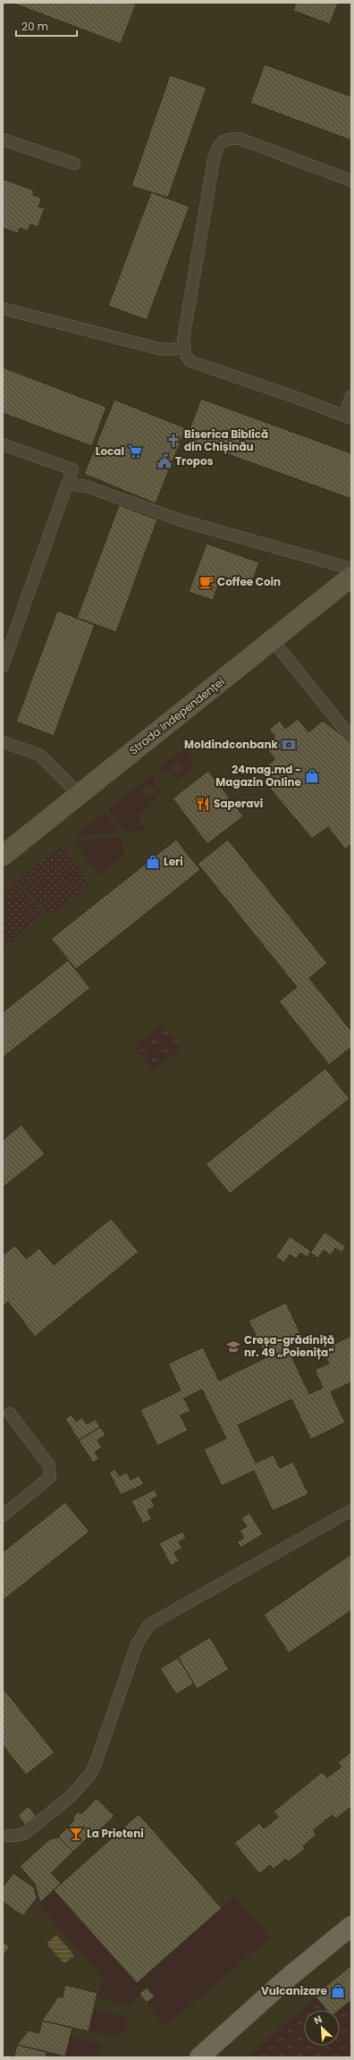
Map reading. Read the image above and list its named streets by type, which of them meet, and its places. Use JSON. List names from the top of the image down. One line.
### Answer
{"streets":{"main road":["Strada Independenței"]},"places":{"church":["Biserica Biblică din Chișinău"],"supermarket":["Local"],"public building":["Tropos"],"cafe":["Coffee Coin"],"bank":["Moldindconbank"],"shop":["24mag.md - Magazin Online","Leri","Vulcanizare"],"restaurant":["Saperavi"],"school or university":["Creșa-grădiniță nr. 49 „Poienița”"],"bar":["La Prieteni"]},"scale_bar":"20 m","north":"top left"}
